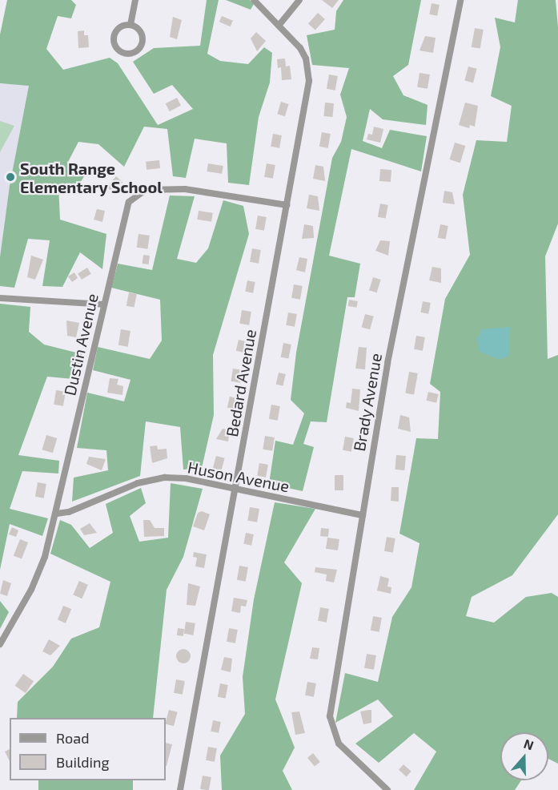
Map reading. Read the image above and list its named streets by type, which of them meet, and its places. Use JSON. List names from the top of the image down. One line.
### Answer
{"streets":{"street":["Dustin Avenue","Bedard Avenue","Brady Avenue","Huson Avenue"]},"crossings":[["Dustin Avenue","Bedard Avenue"],["Dustin Avenue","Huson Avenue"],["Bedard Avenue","Huson Avenue"],["Brady Avenue","Huson Avenue"]],"places":["South Range Elementary School"],"legend":["Road","Building"],"north":"top"}
